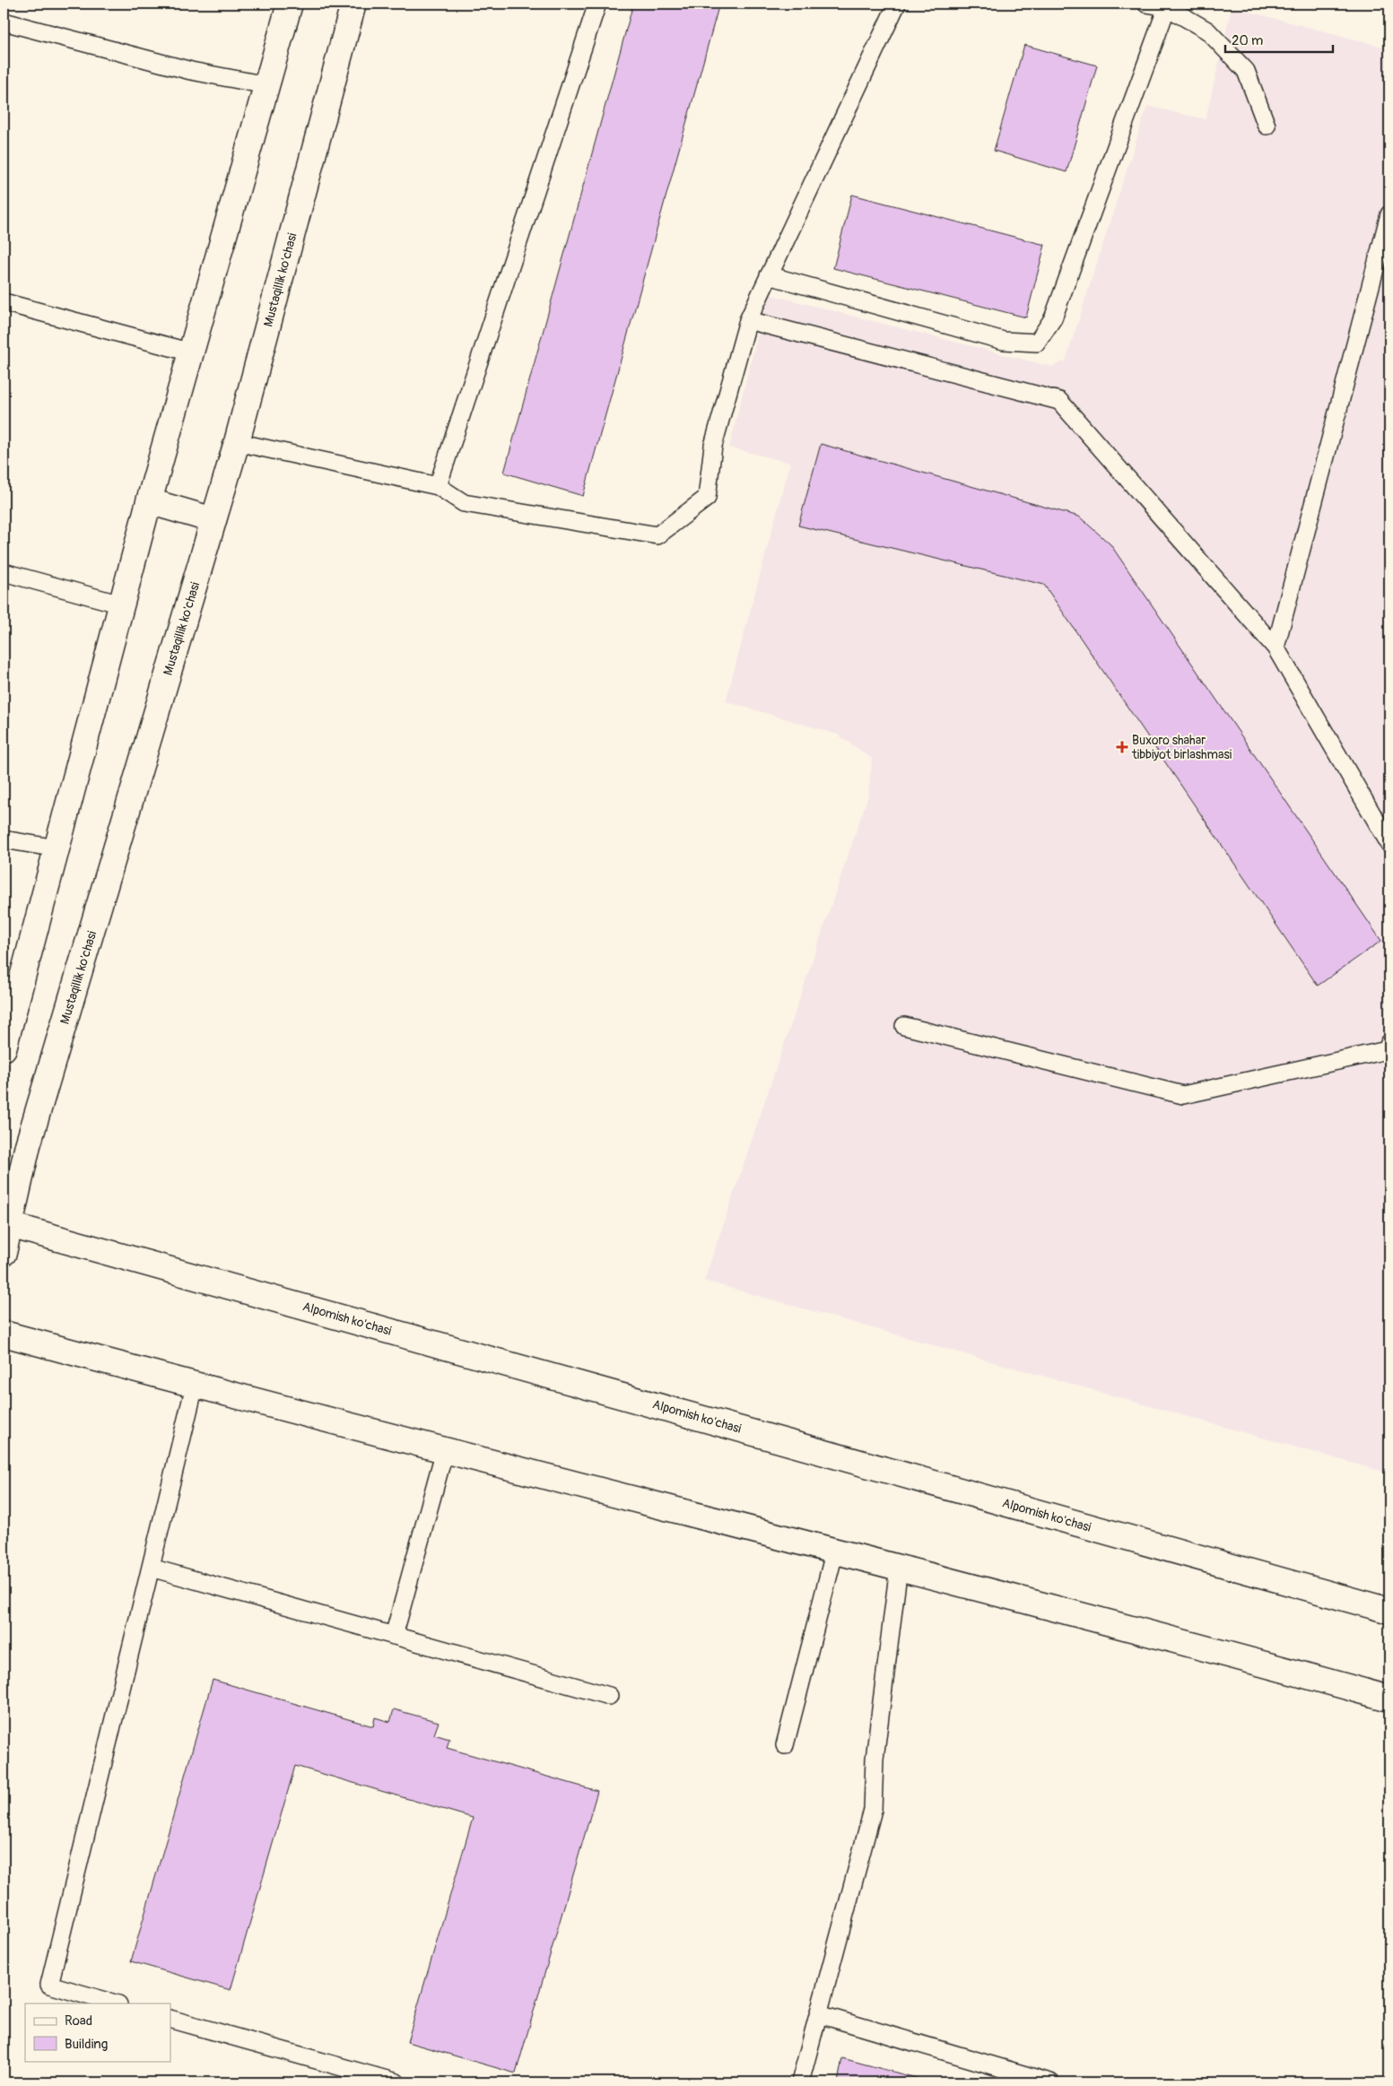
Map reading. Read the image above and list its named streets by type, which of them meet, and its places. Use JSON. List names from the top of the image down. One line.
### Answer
{"streets":{"main road":["Mustaqillik ko'chasi","Alpomish ko'chasi"]},"crossings":[["Mustaqillik ko'chasi","Alpomish ko'chasi"]],"places":{"health":["Buxoro shahar tibbiyot birlashmasi"]},"legend":["Road","Building"],"scale_bar":"20 m"}
